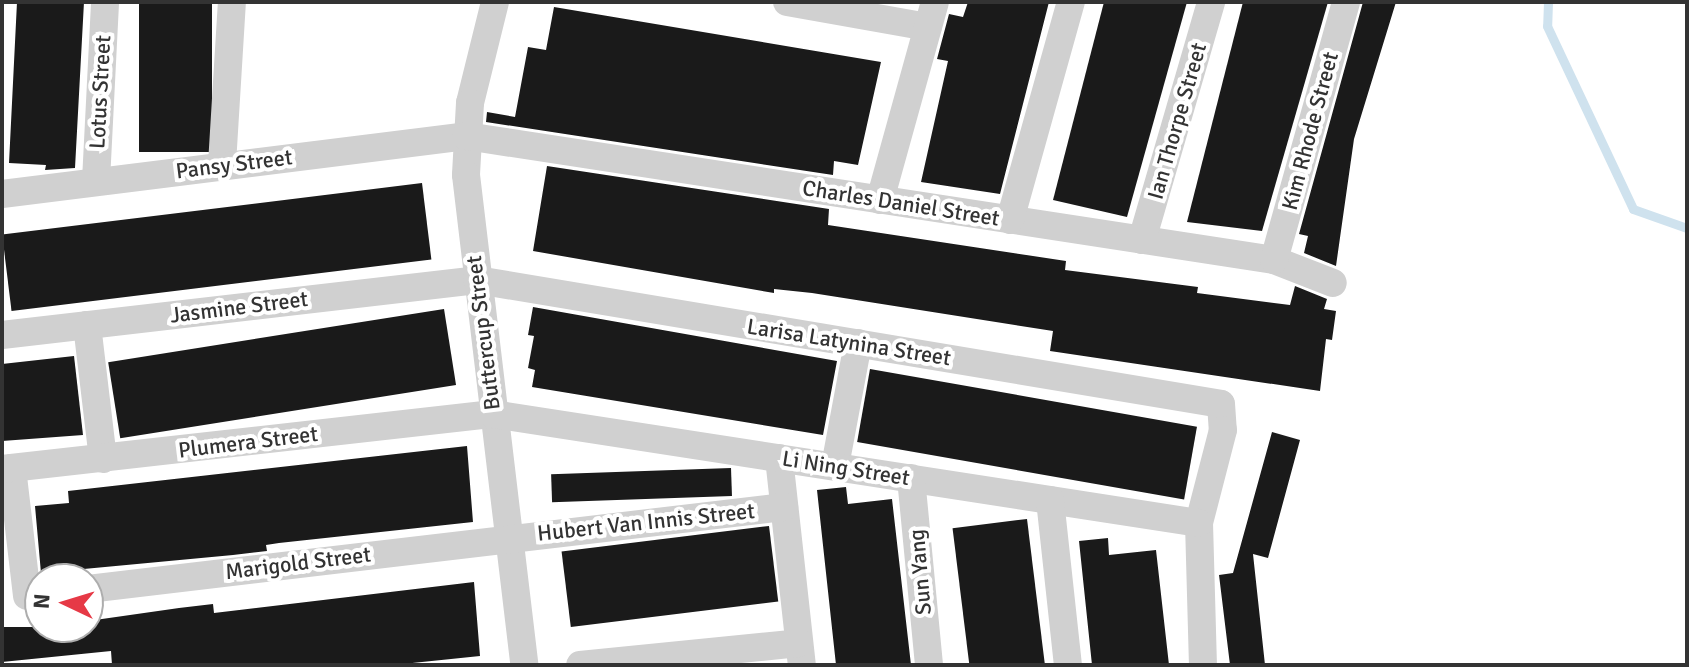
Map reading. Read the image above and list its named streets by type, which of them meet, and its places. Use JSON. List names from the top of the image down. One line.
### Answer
{"streets":{"street":["Lotus Street","Ian Thorpe Street","Kim Rhode Street","Pansy Street","Charles Daniel Street","Jasmine Street","Buttercup Street","Larisa Latynina Street","Plumera Street","Li Ning Street","Hubert Van Innis Street","Marigold Street","Sun Yang"]},"crossings":[["Lotus Street","Pansy Street"],["Ian Thorpe Street","Charles Daniel Street"],["Kim Rhode Street","Charles Daniel Street"],["Pansy Street","Charles Daniel Street"],["Pansy Street","Buttercup Street"],["Charles Daniel Street","Buttercup Street"],["Jasmine Street","Buttercup Street"],["Jasmine Street","Larisa Latynina Street"],["Buttercup Street","Larisa Latynina Street"],["Buttercup Street","Plumera Street"],["Buttercup Street","Li Ning Street"],["Buttercup Street","Hubert Van Innis Street"],["Buttercup Street","Marigold Street"],["Larisa Latynina Street","Li Ning Street"],["Plumera Street","Li Ning Street"],["Li Ning Street","Sun Yang"],["Hubert Van Innis Street","Marigold Street"]],"north":"left"}
